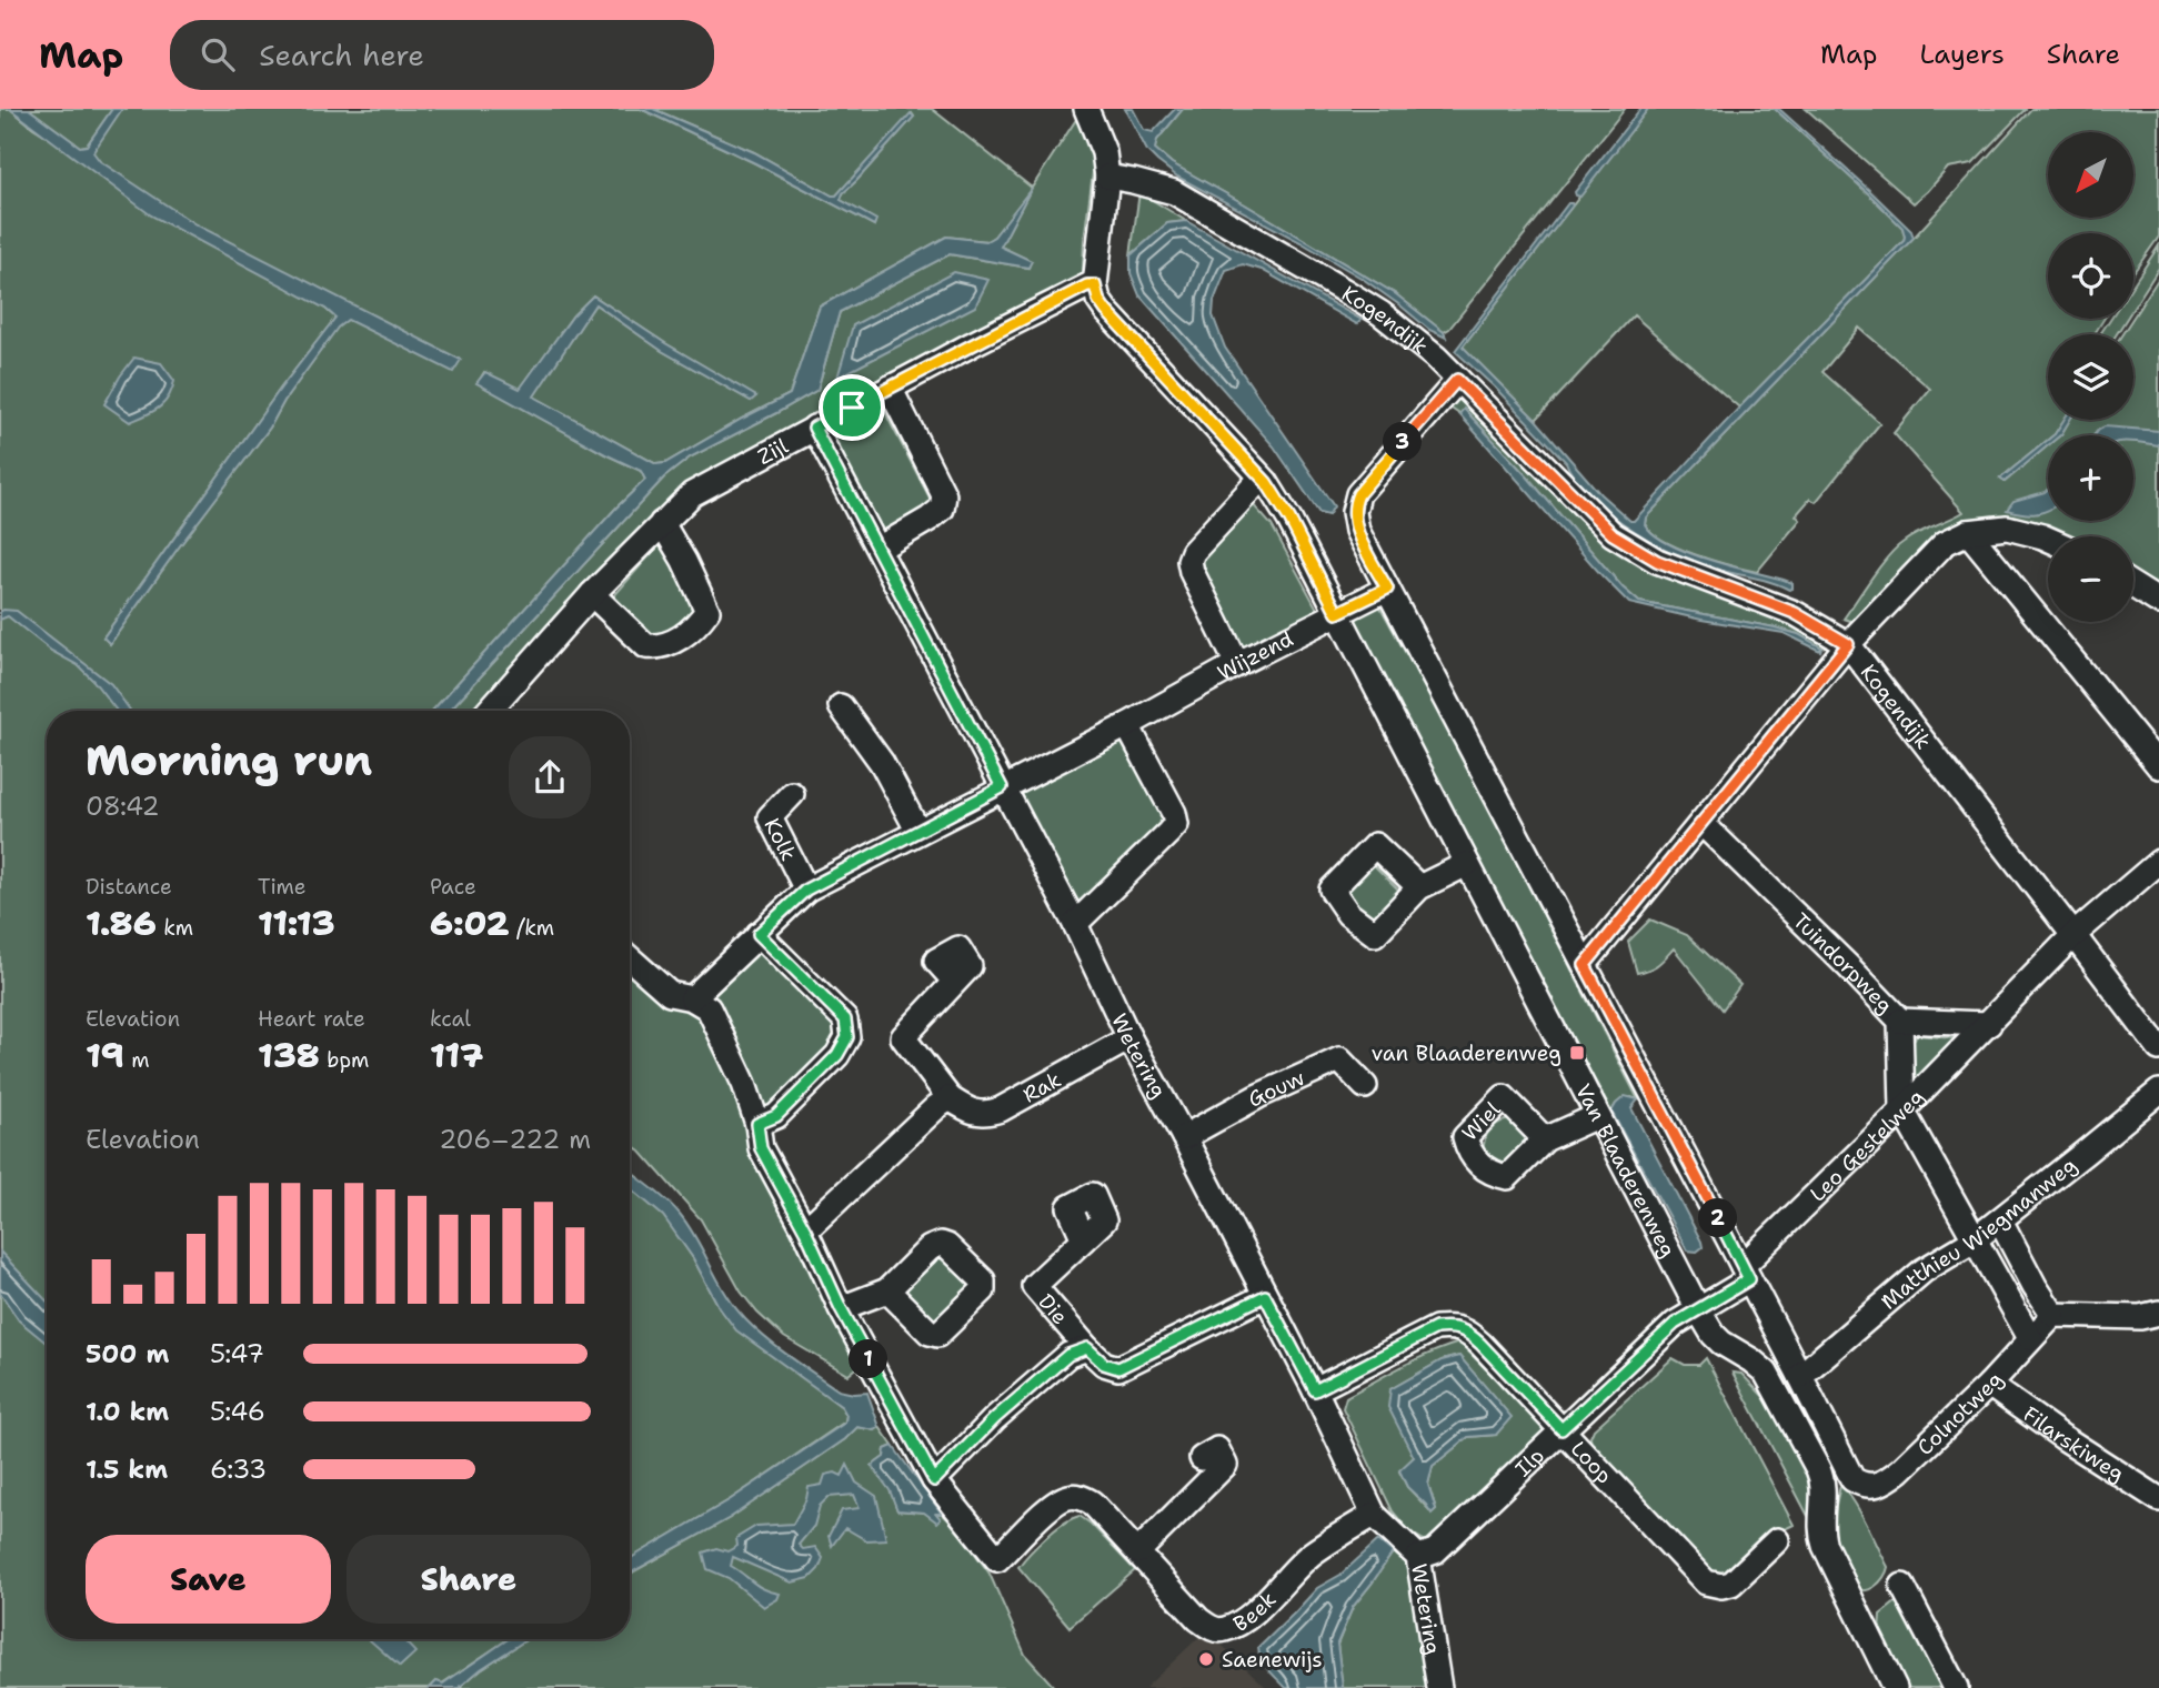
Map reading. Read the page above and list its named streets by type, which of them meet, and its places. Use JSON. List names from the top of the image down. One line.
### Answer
{"streets":{"street":["Kogendijk","Zijl","Wijzend","Kolk","Tuindorpweg","Wetering","Rak","Gouw","Leo Gestelweg","Van Blaaderenweg","Matthieu Wiegmanweg","Die","Colnotweg","Filarskiweg","Ilp","Loop","Beek"]},"crossings":[["Kogendijk","Leo Gestelweg"],["Zijl","Wetering"],["Zijl","Van Blaaderenweg"],["Wijzend","Kolk"],["Wijzend","Wetering"],["Wijzend","Van Blaaderenweg"],["Tuindorpweg","Leo Gestelweg"],["Tuindorpweg","Matthieu Wiegmanweg"],["Tuindorpweg","Colnotweg"],["Wetering","Rak"],["Wetering","Gouw"],["Wetering","Die"],["Wetering","Ilp"],["Wetering","Loop"],["Wetering","Beek"],["Leo Gestelweg","Ilp"],["Van Blaaderenweg","Ilp"],["Matthieu Wiegmanweg","Colnotweg"],["Die","Beek"],["Colnotweg","Filarskiweg"],["Ilp","Loop"]],"places":{"transit":["van Blaaderenweg"],"other":["Saenewijs"]},"north":"bottom left","page":{"header":"Map","search":"Search here","nav":["Map","Layers","Share"],"map_buttons":["+","−"],"pins":["3","2","1"],"heading":["Morning run","08:42"],"stats":[["Distance","1.86 km"],["Time","11:13"],["Pace","6:02 /km"],["Elevation","19 m"],["Heart rate","138 bpm"],["kcal","117"]],"chart":["Elevation","206–222 m"],"list":[{"name":"500 m","note":"5:47"},{"name":"1.0 km","note":"5:46"},{"name":"1.5 km","note":"6:33"}],"buttons":["Save","Share"]}}
